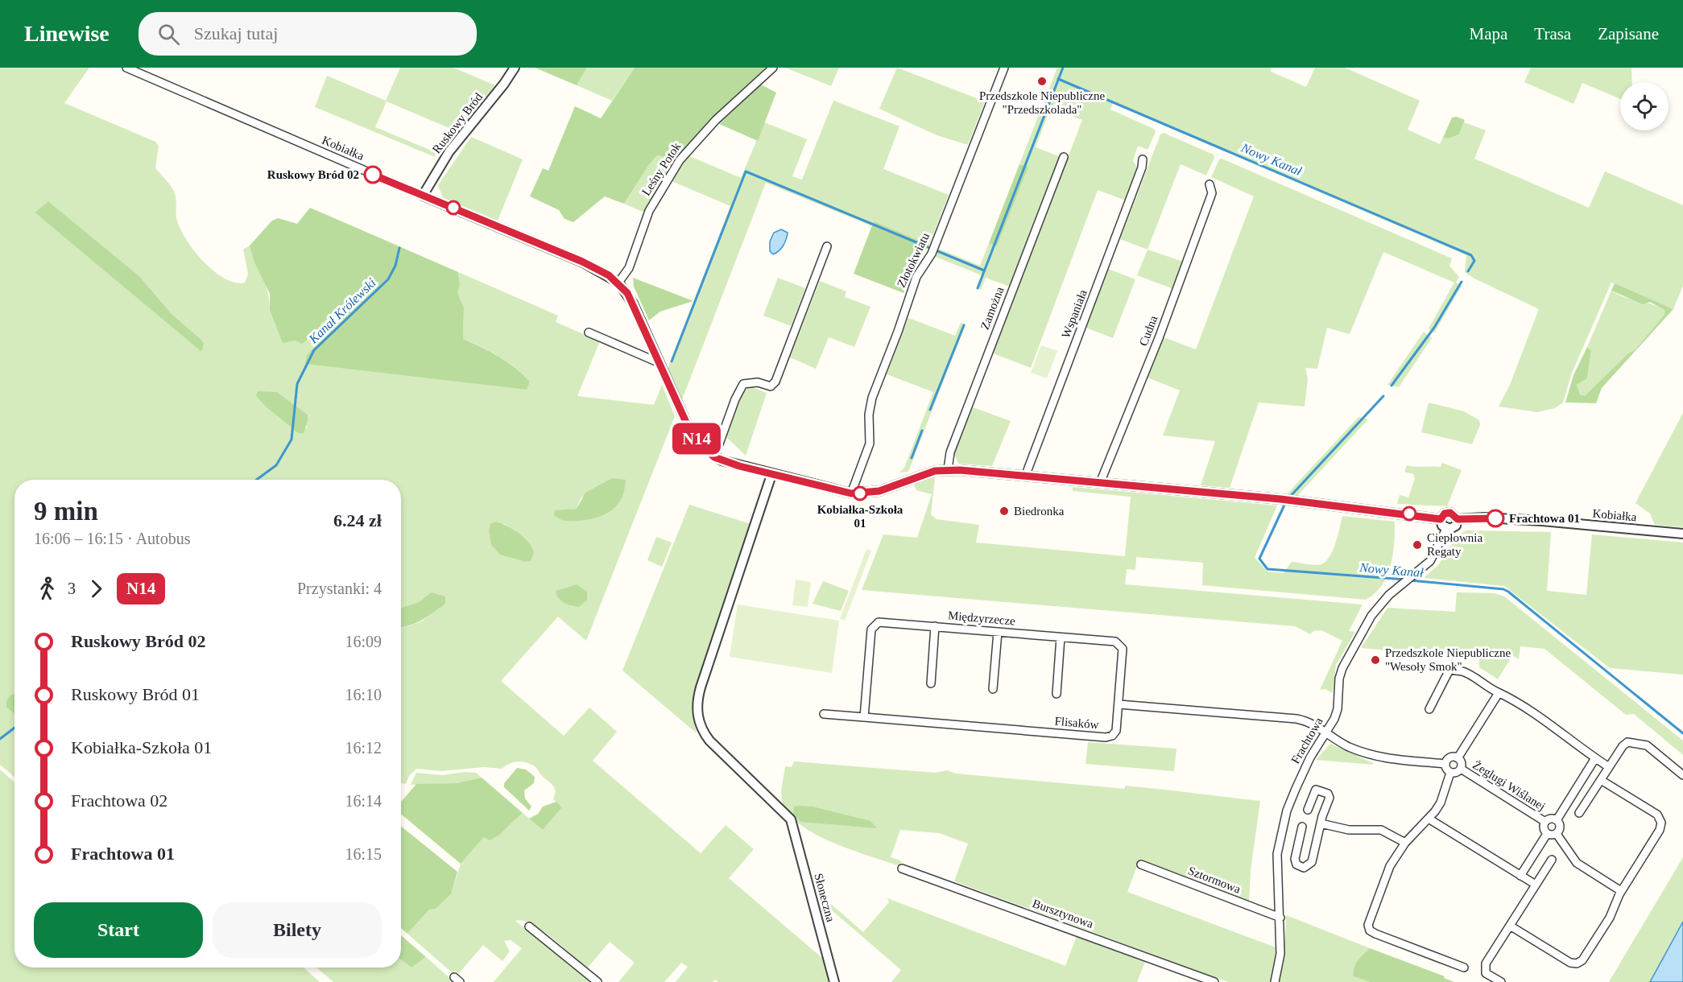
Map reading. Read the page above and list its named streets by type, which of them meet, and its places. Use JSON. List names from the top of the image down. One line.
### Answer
{"streets":{"street":["Ruskowy Bród","Kobiałka","Leśny Potok","Złotokwiatu","Zamożna","Wspaniała","Cudna","Międzyrzecze","Flisaków","Frachtowa","Żeglugi Wiślanej","Sztormowa","Słoneczna","Bursztynowa"]},"crossings":[["Ruskowy Bród","Kobiałka"],["Kobiałka","Leśny Potok"],["Kobiałka","Złotokwiatu"],["Kobiałka","Zamożna"],["Kobiałka","Wspaniała"],["Kobiałka","Cudna"],["Kobiałka","Frachtowa"],["Kobiałka","Słoneczna"],["Międzyrzecze","Flisaków"],["Frachtowa","Sztormowa"]],"water":["Nowy Kanał","Kanał Królewski"],"places":["Przedszkole Niepubliczne \"Przedszkolada\"","Ruskowy Bród 02","Kobiałka-Szkoła 01","Biedronka","Frachtowa 01","Ciepłownia Regaty","Przedszkole Niepubliczne \"Wesoły Smok\""],"lines":["bus line N14"],"page":{"header":"Linewise","search":"Szukaj tutaj","nav":["Mapa","Trasa","Zapisane"],"on_map":"N14","heading":["9 min","16:06 – 16:15 · Autobus","6.24 zł"],"legs":["3","N14","Przystanki: 4"],"list":[{"name":"Ruskowy Bród 02","value":"16:09"},{"name":"Ruskowy Bród 01","value":"16:10"},{"name":"Kobiałka-Szkoła 01","value":"16:12"},{"name":"Frachtowa 02","value":"16:14"},{"name":"Frachtowa 01","value":"16:15"}],"buttons":["Start","Bilety"]}}
